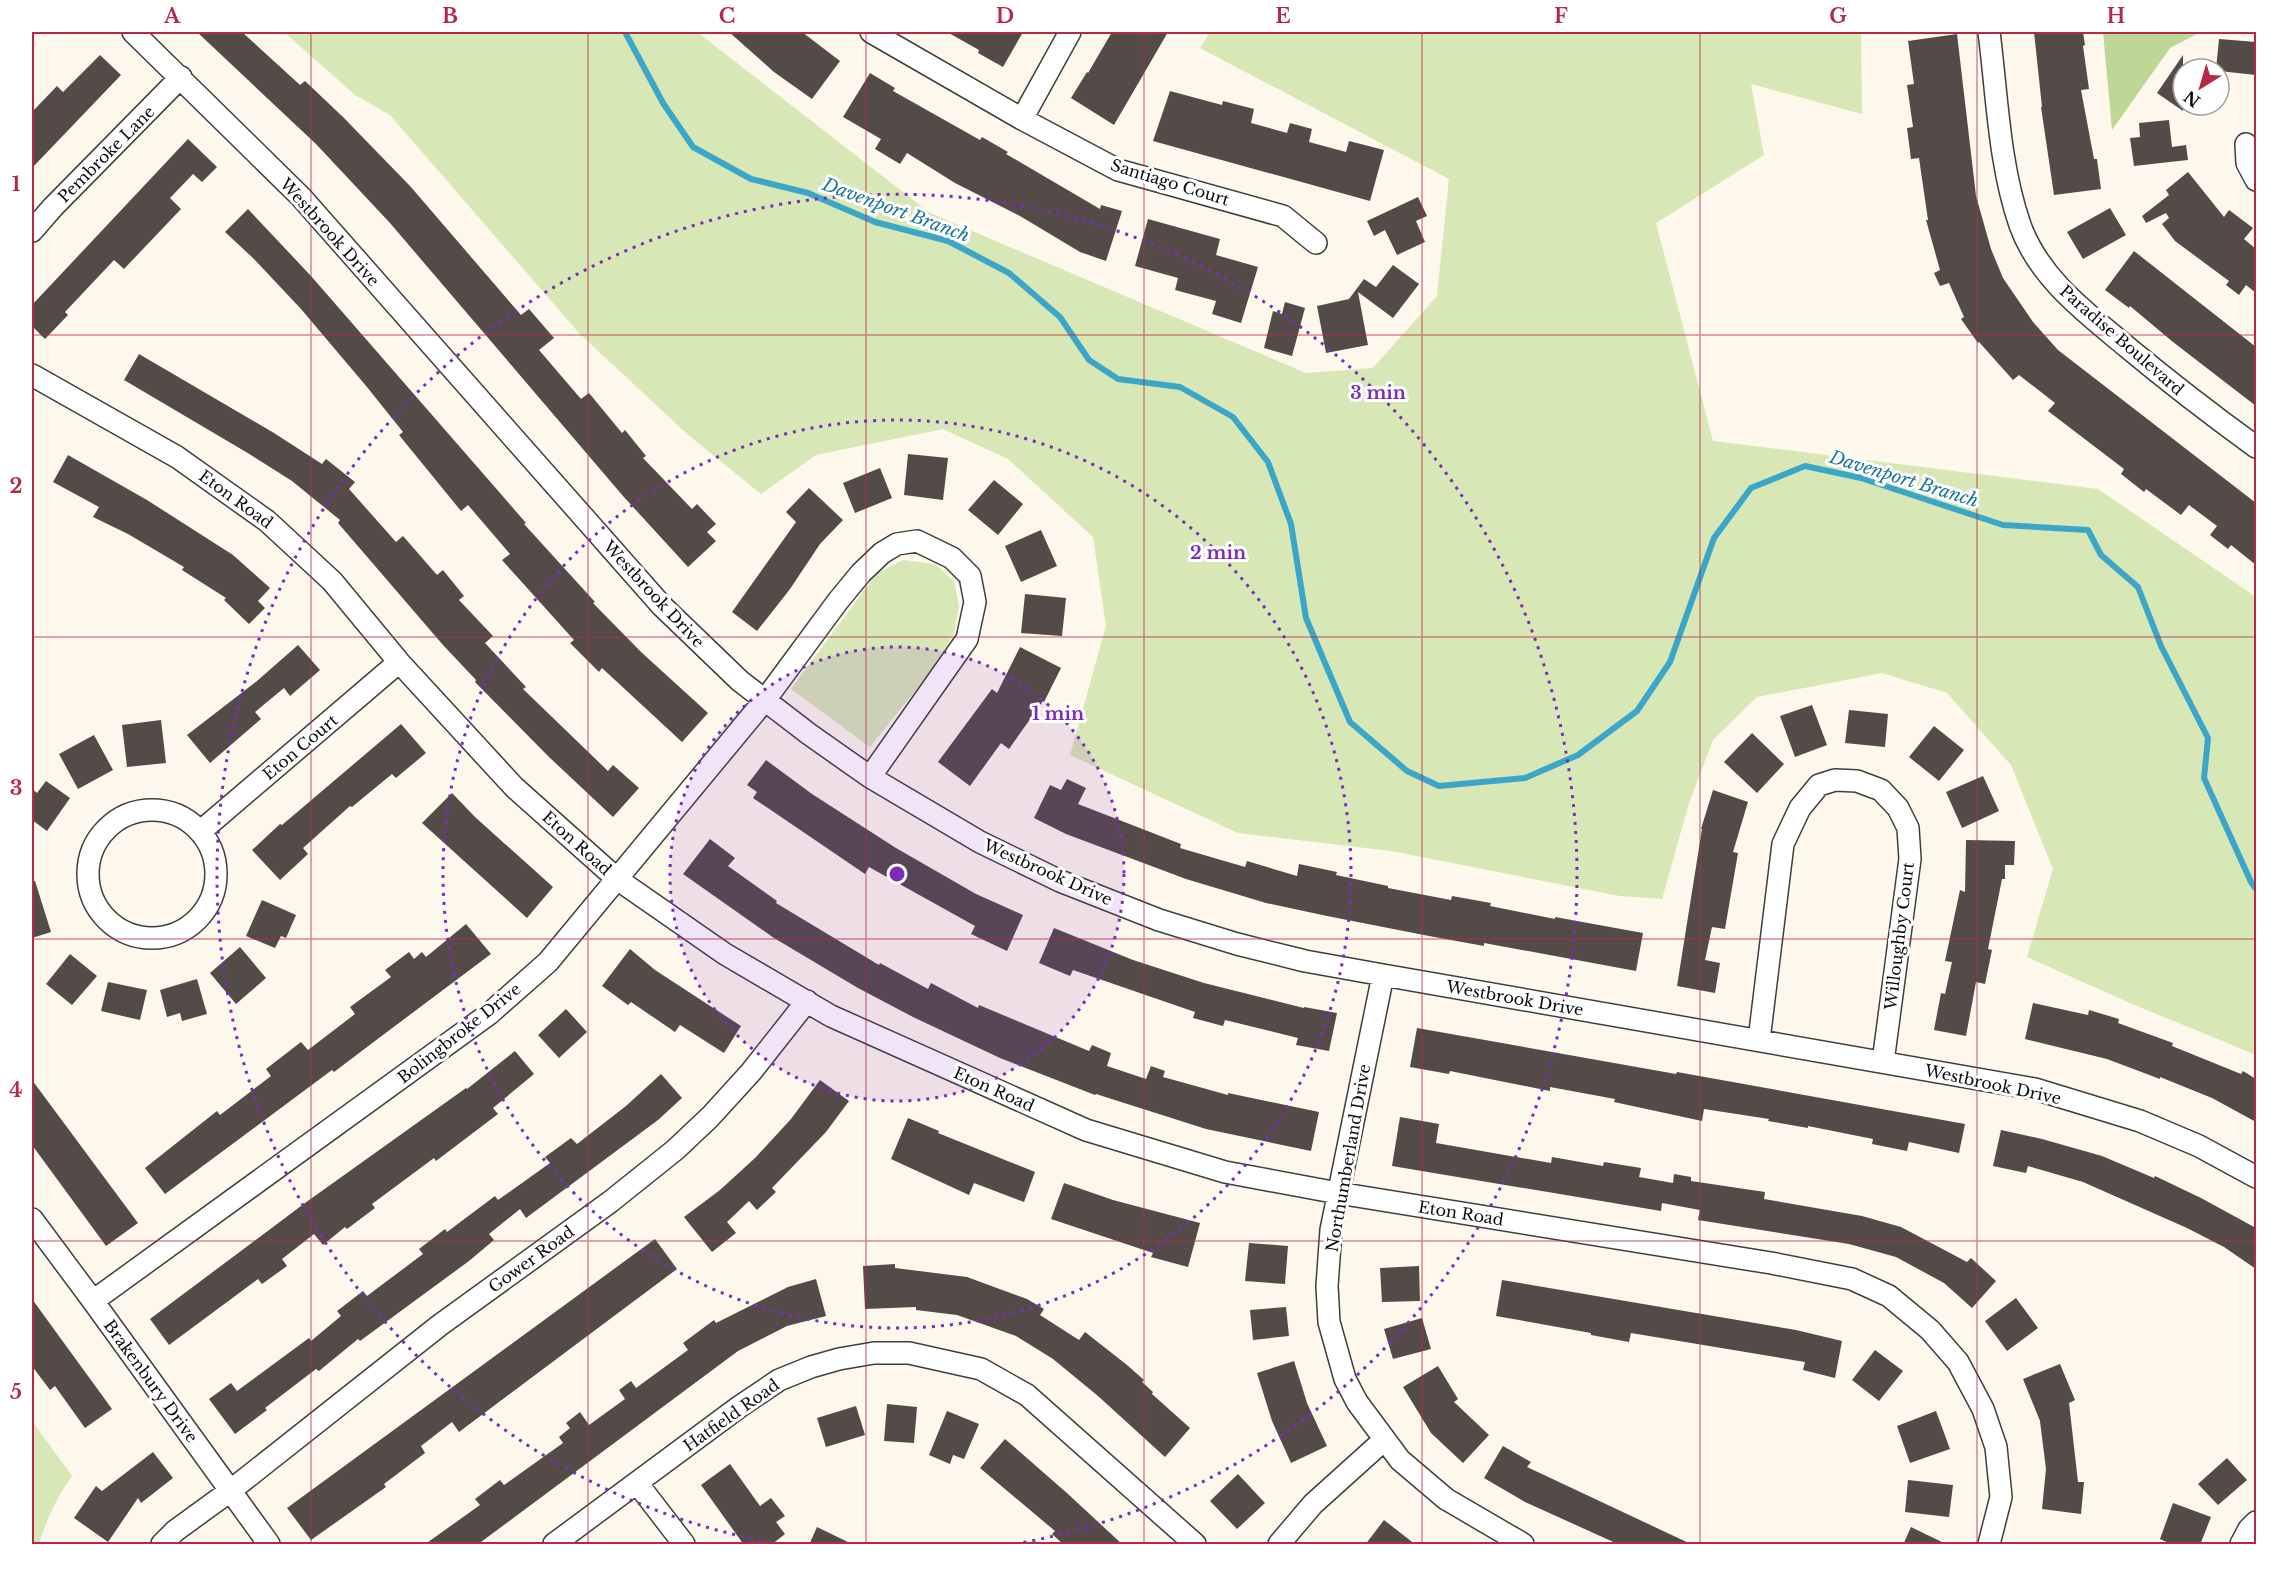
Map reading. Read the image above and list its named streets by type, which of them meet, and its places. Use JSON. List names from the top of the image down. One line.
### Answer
{"streets":{"street":["Pembroke Lane","Santiago Court","Westbrook Drive","Paradise Boulevard","Eton Road","Eton Court","Willoughby Court","Bolingbroke Drive","Northumberland Drive","Gower Road","Brakenbury Drive","Hatfield Road"]},"crossings":[["Pembroke Lane","Westbrook Drive"],["Westbrook Drive","Willoughby Court"],["Westbrook Drive","Bolingbroke Drive"],["Westbrook Drive","Northumberland Drive"],["Eton Road","Eton Court"],["Eton Road","Bolingbroke Drive"],["Eton Road","Northumberland Drive"],["Eton Road","Gower Road"],["Bolingbroke Drive","Brakenbury Drive"],["Gower Road","Brakenbury Drive"]],"water":["Davenport Branch"],"north":"bottom left","grid":{"columns":["A","B","C","D","E","F","G","H"],"rows":["1","2","3","4","5"]},"rings":["3 min","2 min","1 min"]}
